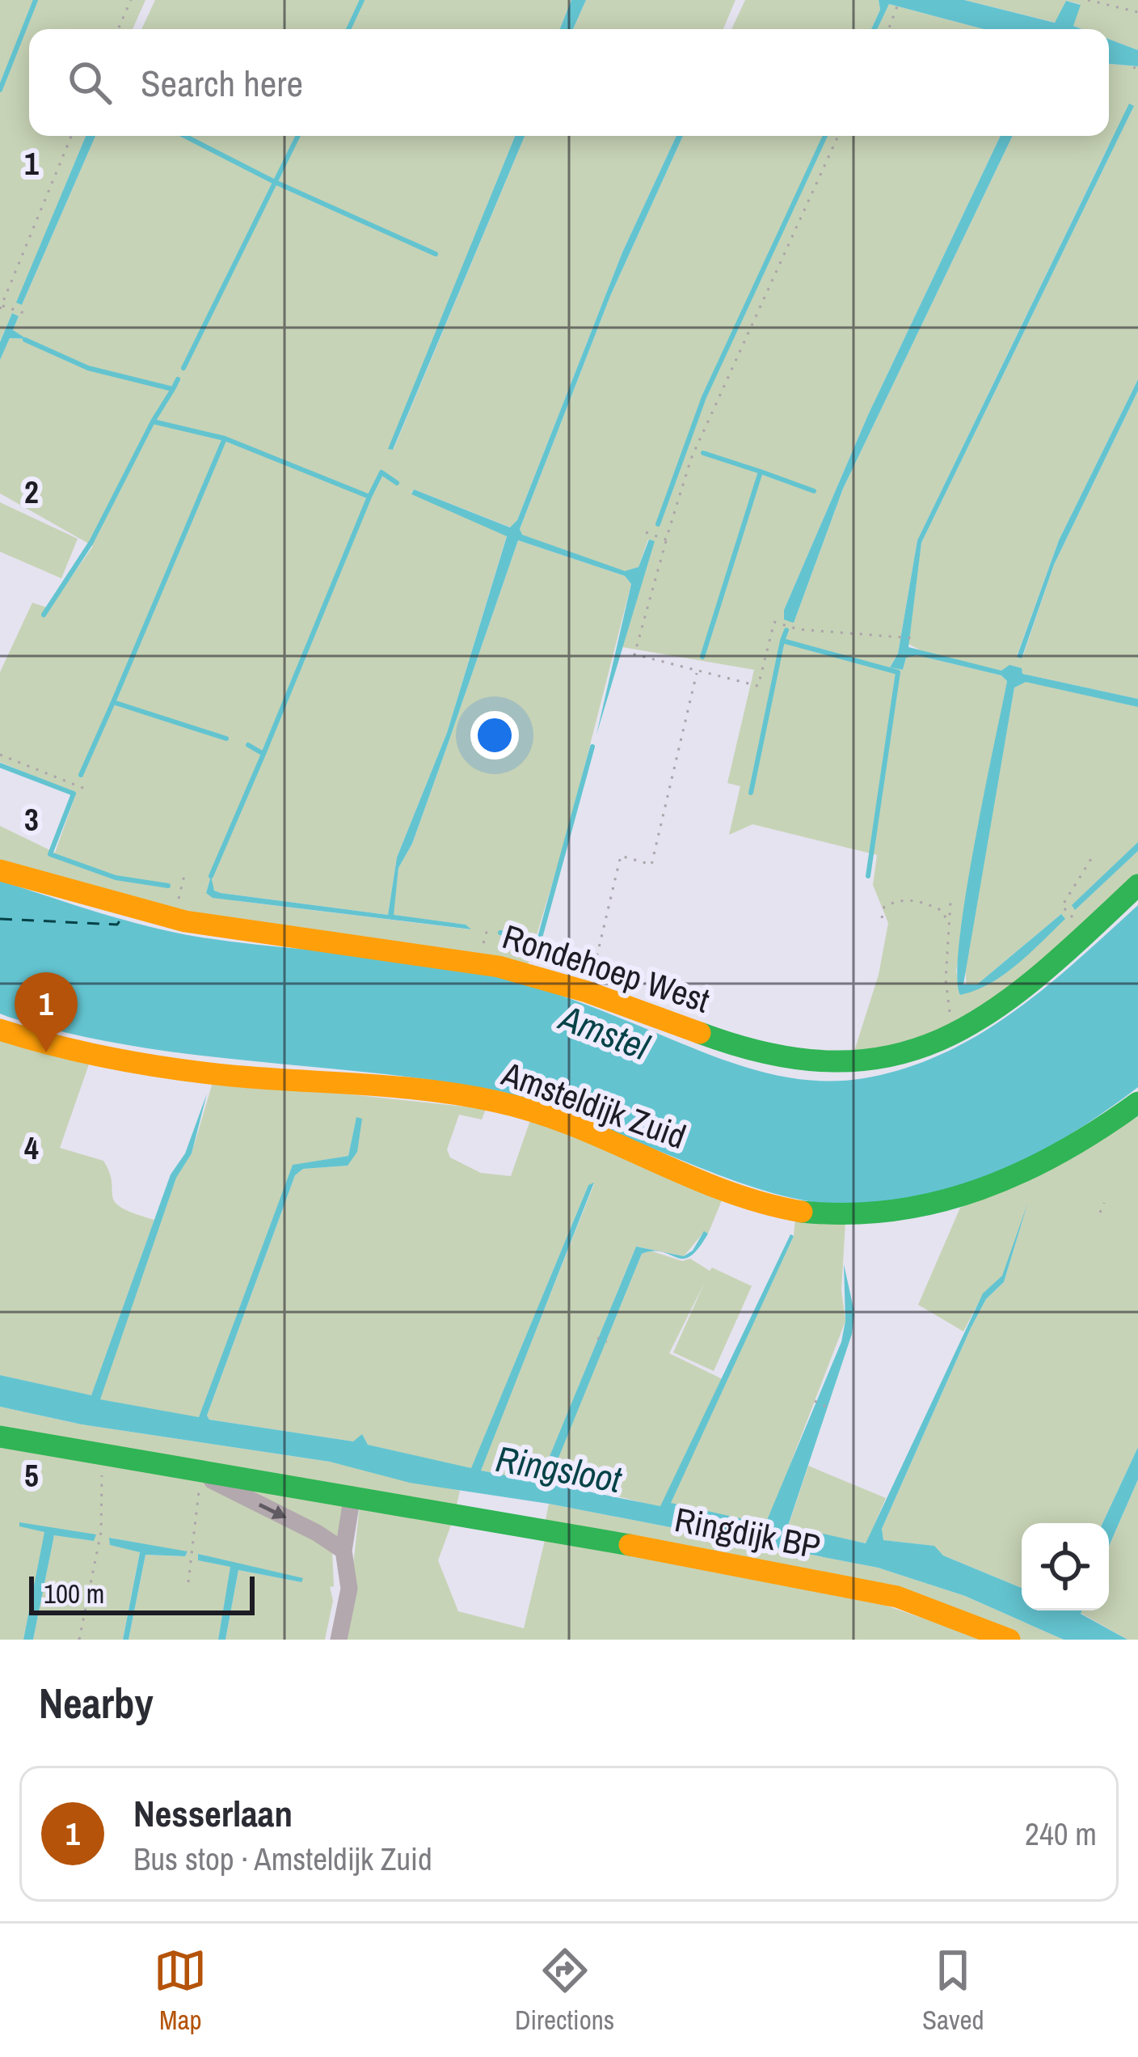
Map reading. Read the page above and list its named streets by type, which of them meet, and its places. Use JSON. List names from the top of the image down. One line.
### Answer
{"streets":{"street":["Rondehoep West","Amsteldijk Zuid","Ringdijk BP"]},"water":["Amstel","Ringsloot"],"scale_bar":"100 m","page":{"search":"Search here","pins":"1","scale":"100 m","heading":"Nearby","list":[{"mark":"1","name":"Nesserlaan","note":"Bus stop · Amsteldijk Zuid","value":"240 m"}],"nav":["Map","Directions","Saved"]},"grid":{"rows":["1","2","3","4","5"]}}
